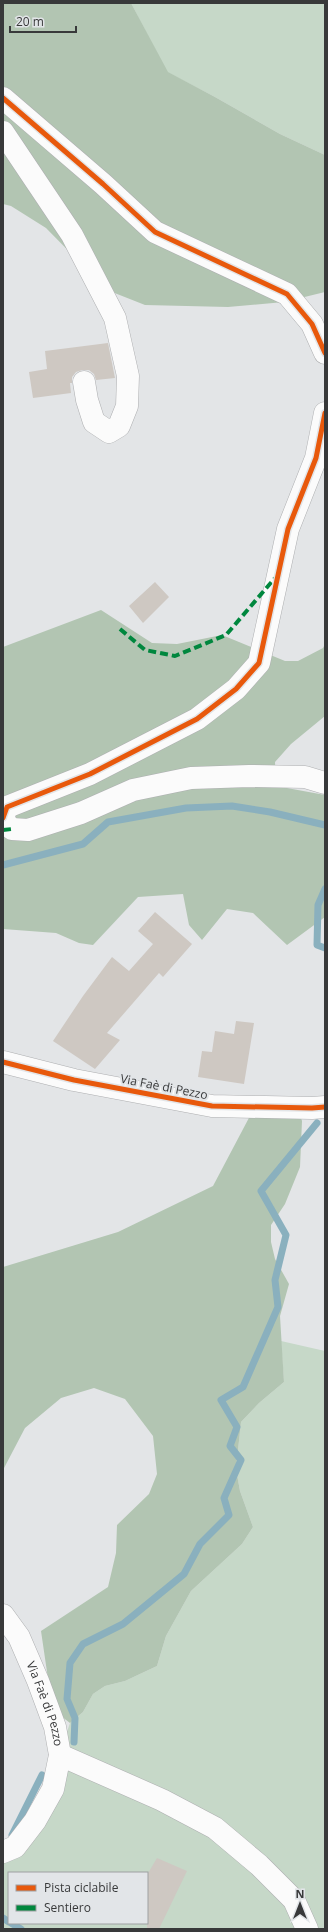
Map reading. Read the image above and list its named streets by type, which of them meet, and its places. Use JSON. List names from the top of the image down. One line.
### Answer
{"streets":{"street":["Via Faè di Pezzo"]},"legend":["Pista ciclabile","Sentiero"],"scale_bar":"20 m","north":"top"}
